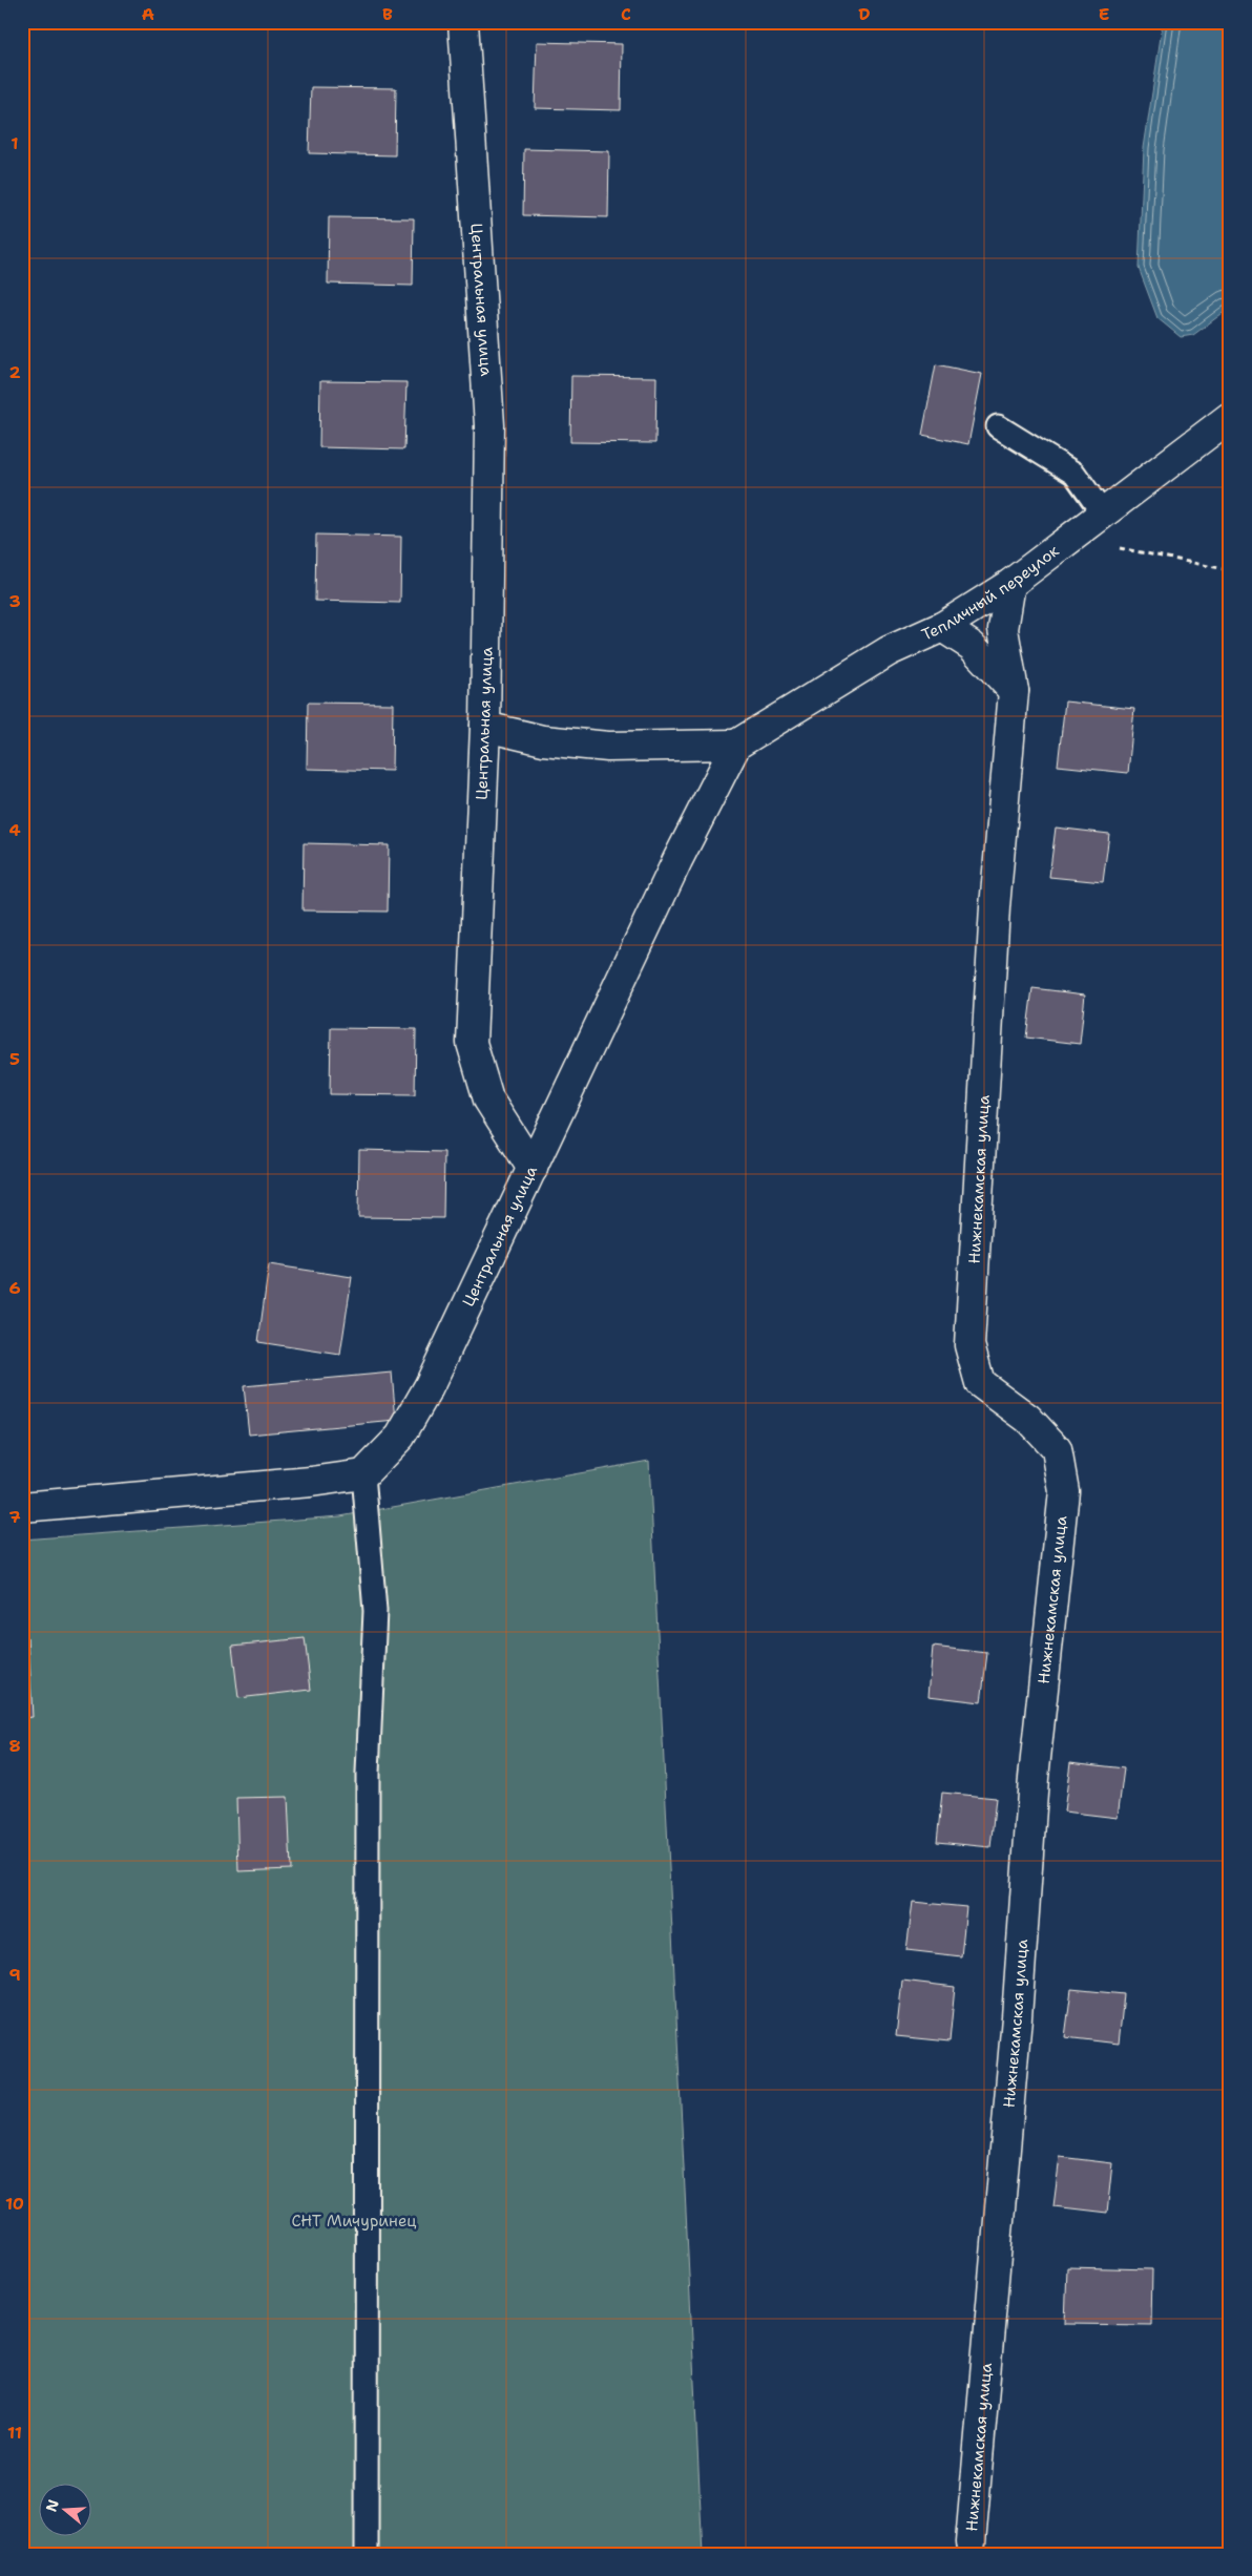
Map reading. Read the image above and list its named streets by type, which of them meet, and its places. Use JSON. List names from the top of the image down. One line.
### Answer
{"streets":{"street":["Центральная улица","Тепличный переулок","Нижнекамская улица"]},"crossings":[["Тепличный переулок","Нижнекамская улица"]],"parks":["СНТ Мичуринец"],"north":"left","grid":{"columns":["A","B","C","D","E"],"rows":["1","2","3","4","5","6","7","8","9","10","11"]}}
